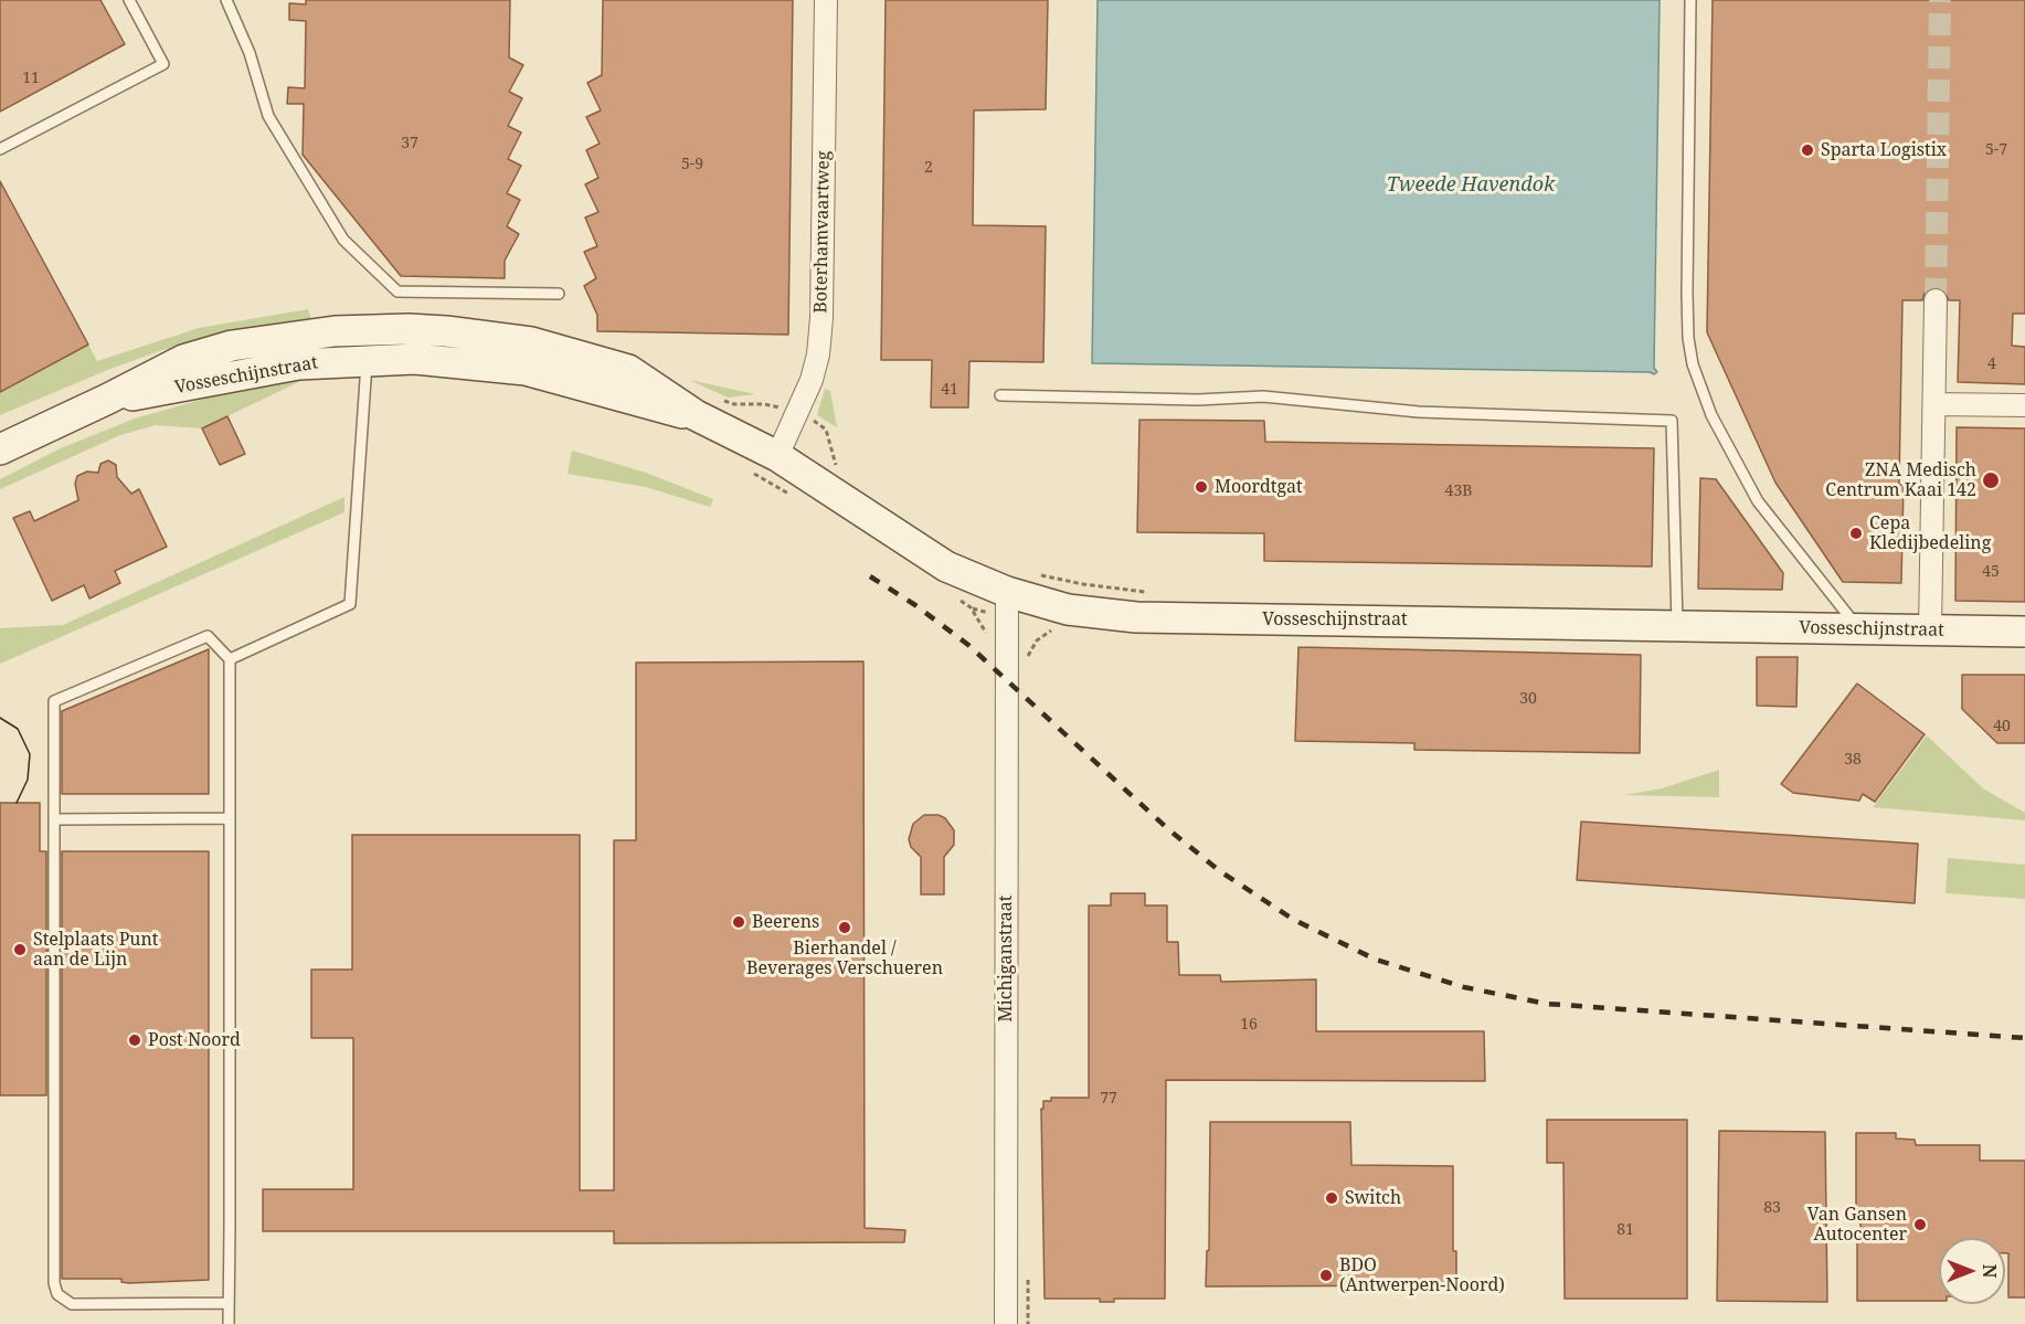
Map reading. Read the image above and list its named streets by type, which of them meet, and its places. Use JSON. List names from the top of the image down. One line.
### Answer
{"streets":{"street":["Boterhamvaartweg","Vosseschijnstraat","Michiganstraat"]},"crossings":[["Boterhamvaartweg","Vosseschijnstraat"],["Vosseschijnstraat","Michiganstraat"]],"water":["Tweede Havendok"],"places":["Sparta Logistix","ZNA Medisch Centrum Kaai 142","Moordtgat","Cepa Kledijbedeling","Beerens","Bierhandel / Beverages Verschueren","Stelplaats Punt aan de Lijn","Post Noord","Switch","Van Gansen Autocenter","BDO (Antwerpen-Noord)"],"house_numbers":["11","37","5-7","5-9","2","4","41","43B","45","30","40","38","16","77","83","81"],"north":"right"}
